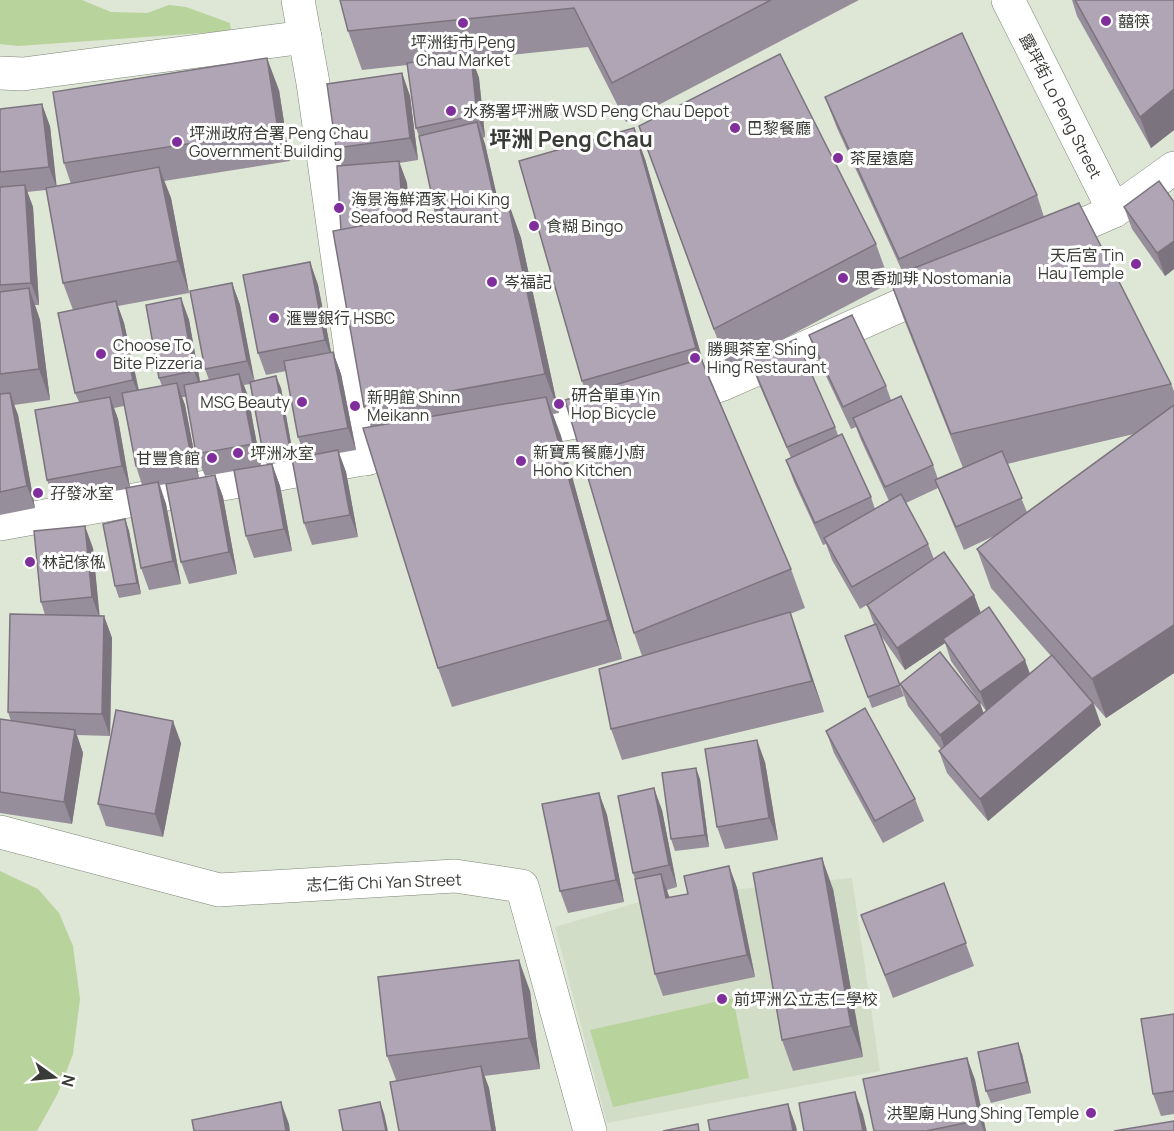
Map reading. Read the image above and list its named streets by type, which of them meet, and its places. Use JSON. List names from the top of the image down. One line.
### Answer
{"streets":{"street":["露坪街 Lo Peng Street","志仁街 Chi Yan Street"]},"districts":["坪洲 Peng Chau"],"places":["囍筷","坪洲街市 Peng Chau Market","水務署坪洲廠 WSD Peng Chau Depot","巴黎餐廳","坪洲政府合署 Peng Chau Government Building","茶屋遠磨","海景海鮮酒家 Hoi King Seafood Restaurant","食糊 Bingo","天后宮 Tin Hau Temple","思香珈琲 Nostomania","岑福記","滙豐銀行 HSBC","Choose To Bite Pizzeria","勝興茶室 Shing Hing Restaurant","MSG Beauty","研合單車 Yin Hop Bicycle","新明館 Shinn Meikann","坪洲冰室","甘豐食館","新寶馬餐廳小廚 Hoho Kitchen","孖發冰室","林記傢俬","前坪洲公立志仁學校","洪聖廟 Hung Shing Temple"],"north":"right"}
